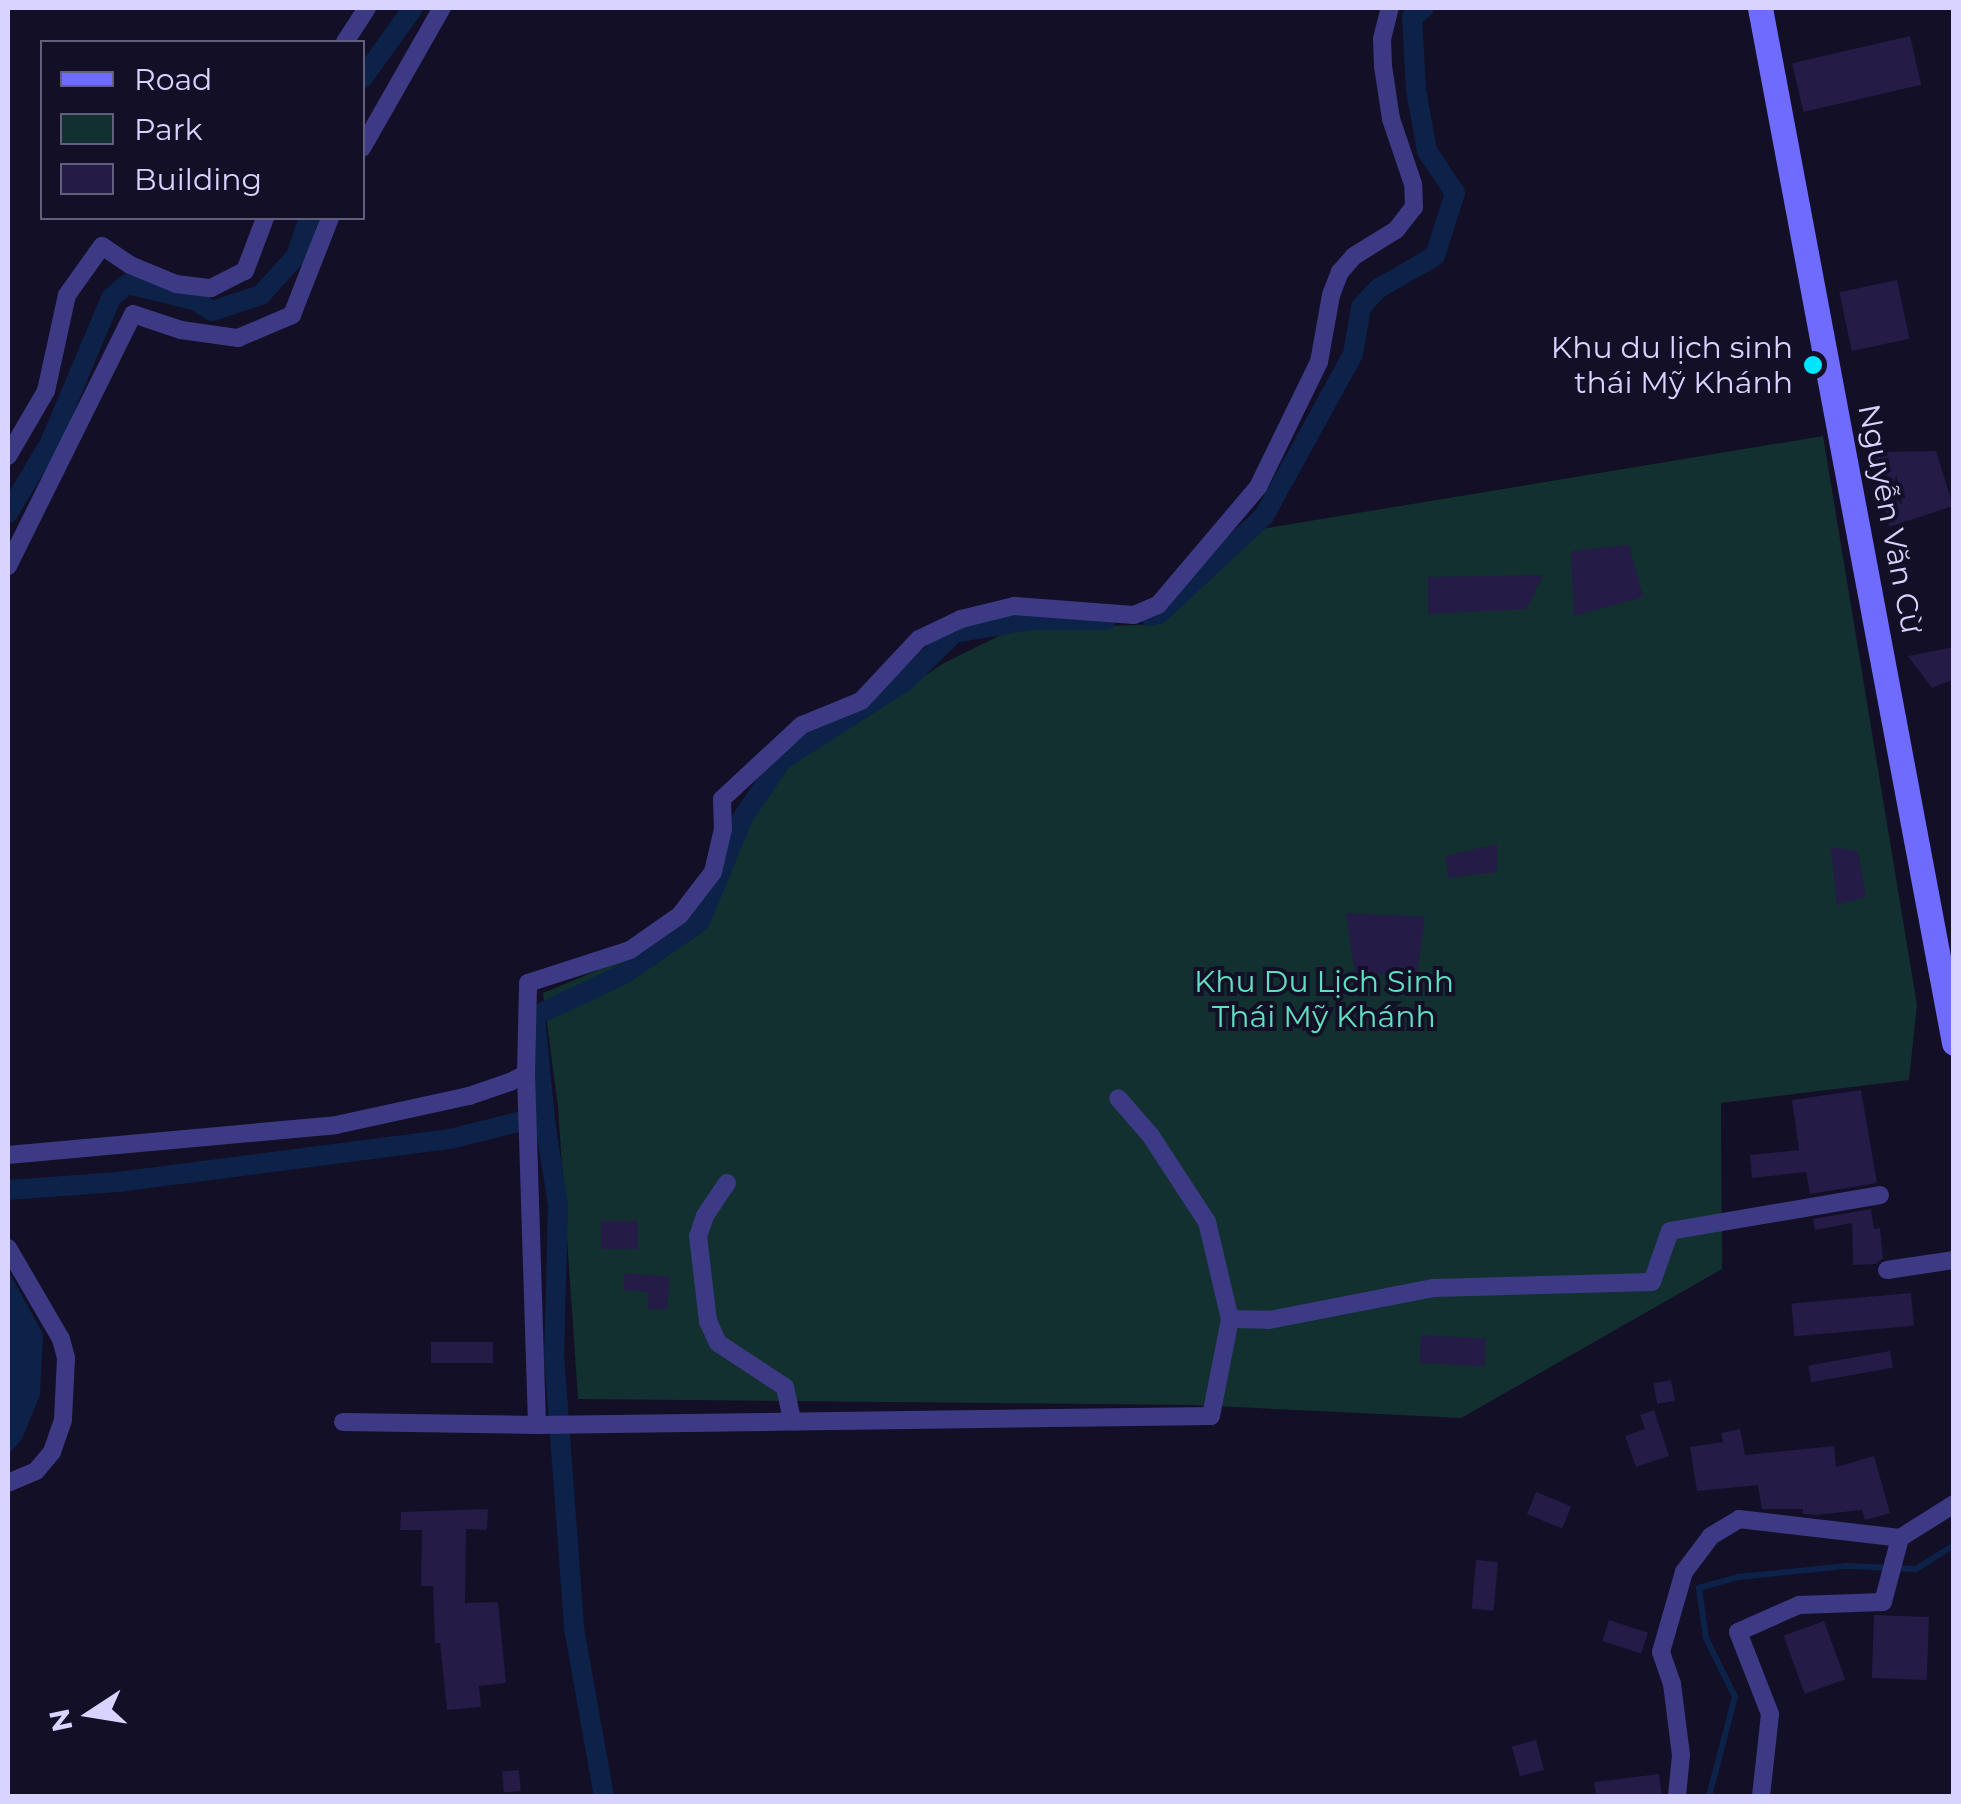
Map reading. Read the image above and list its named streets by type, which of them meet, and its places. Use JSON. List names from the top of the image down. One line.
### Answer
{"streets":{"main road":["Nguyễn Văn Cừ"]},"parks":["Khu Du Lịch Sinh Thái Mỹ Khánh"],"places":["Khu du lịch sinh thái Mỹ Khánh"],"legend":["Road","Park","Building"],"north":"left"}
